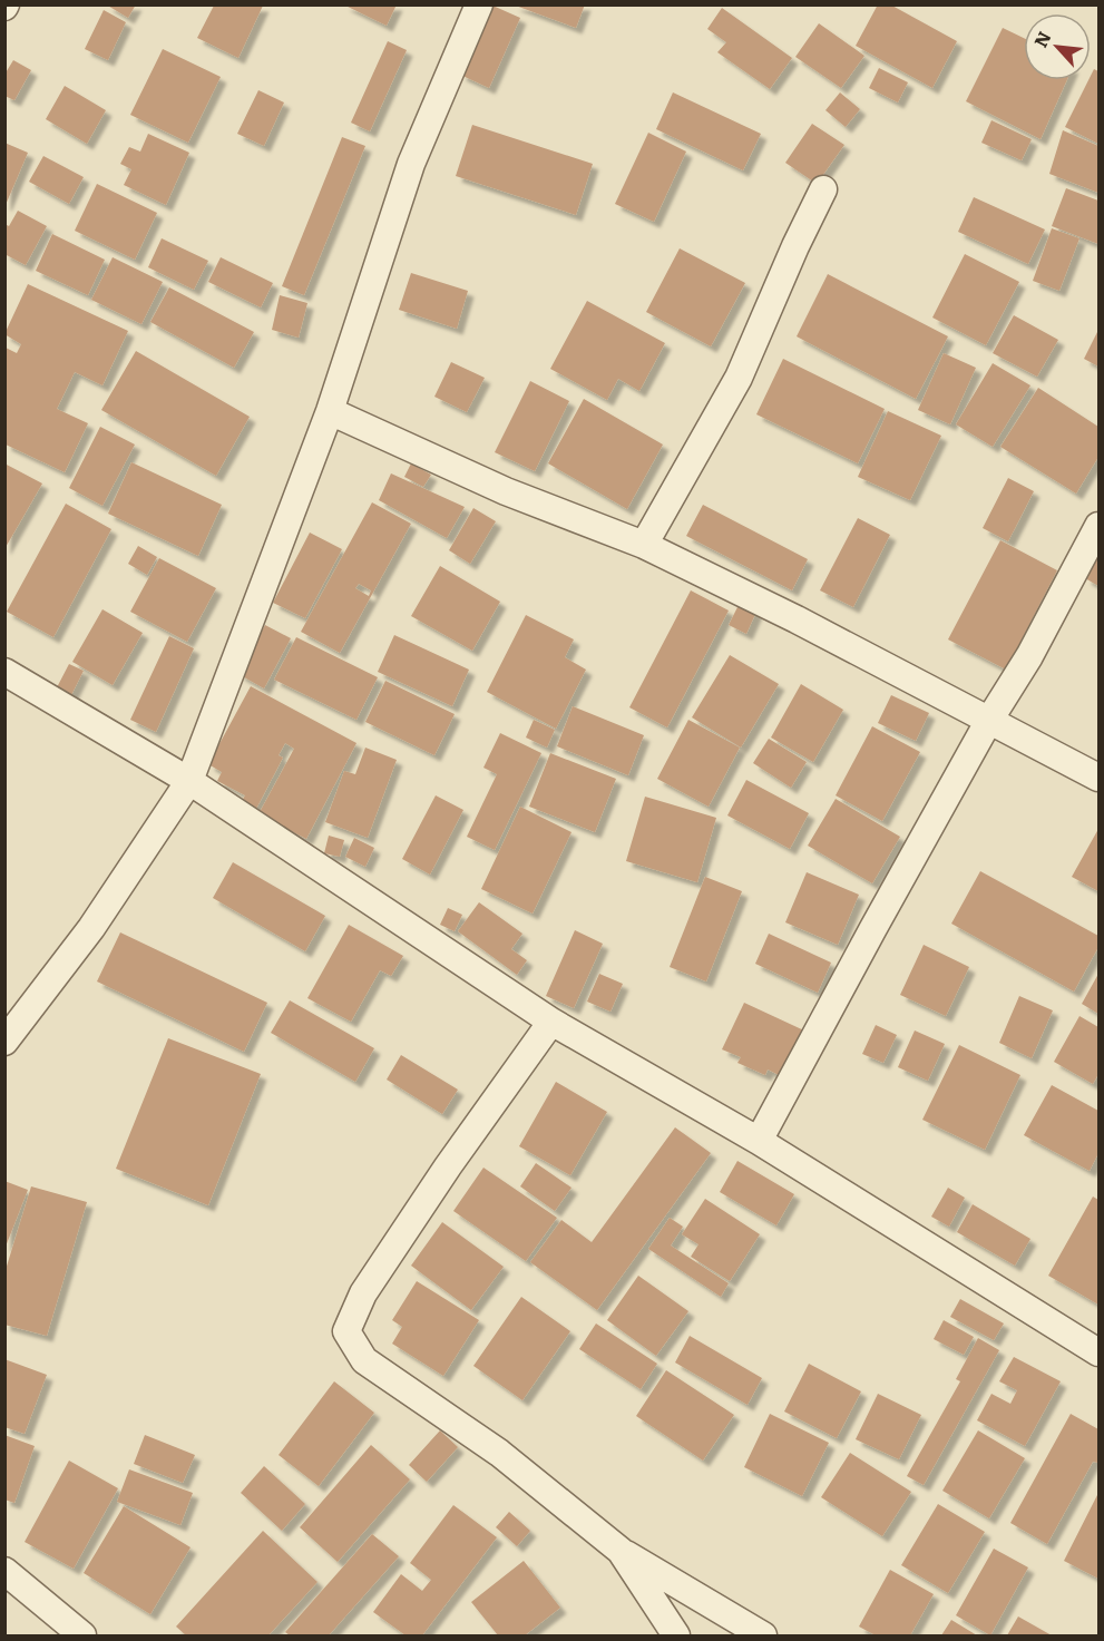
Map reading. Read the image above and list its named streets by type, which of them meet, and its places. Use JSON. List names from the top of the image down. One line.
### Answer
{"north":"top left"}
